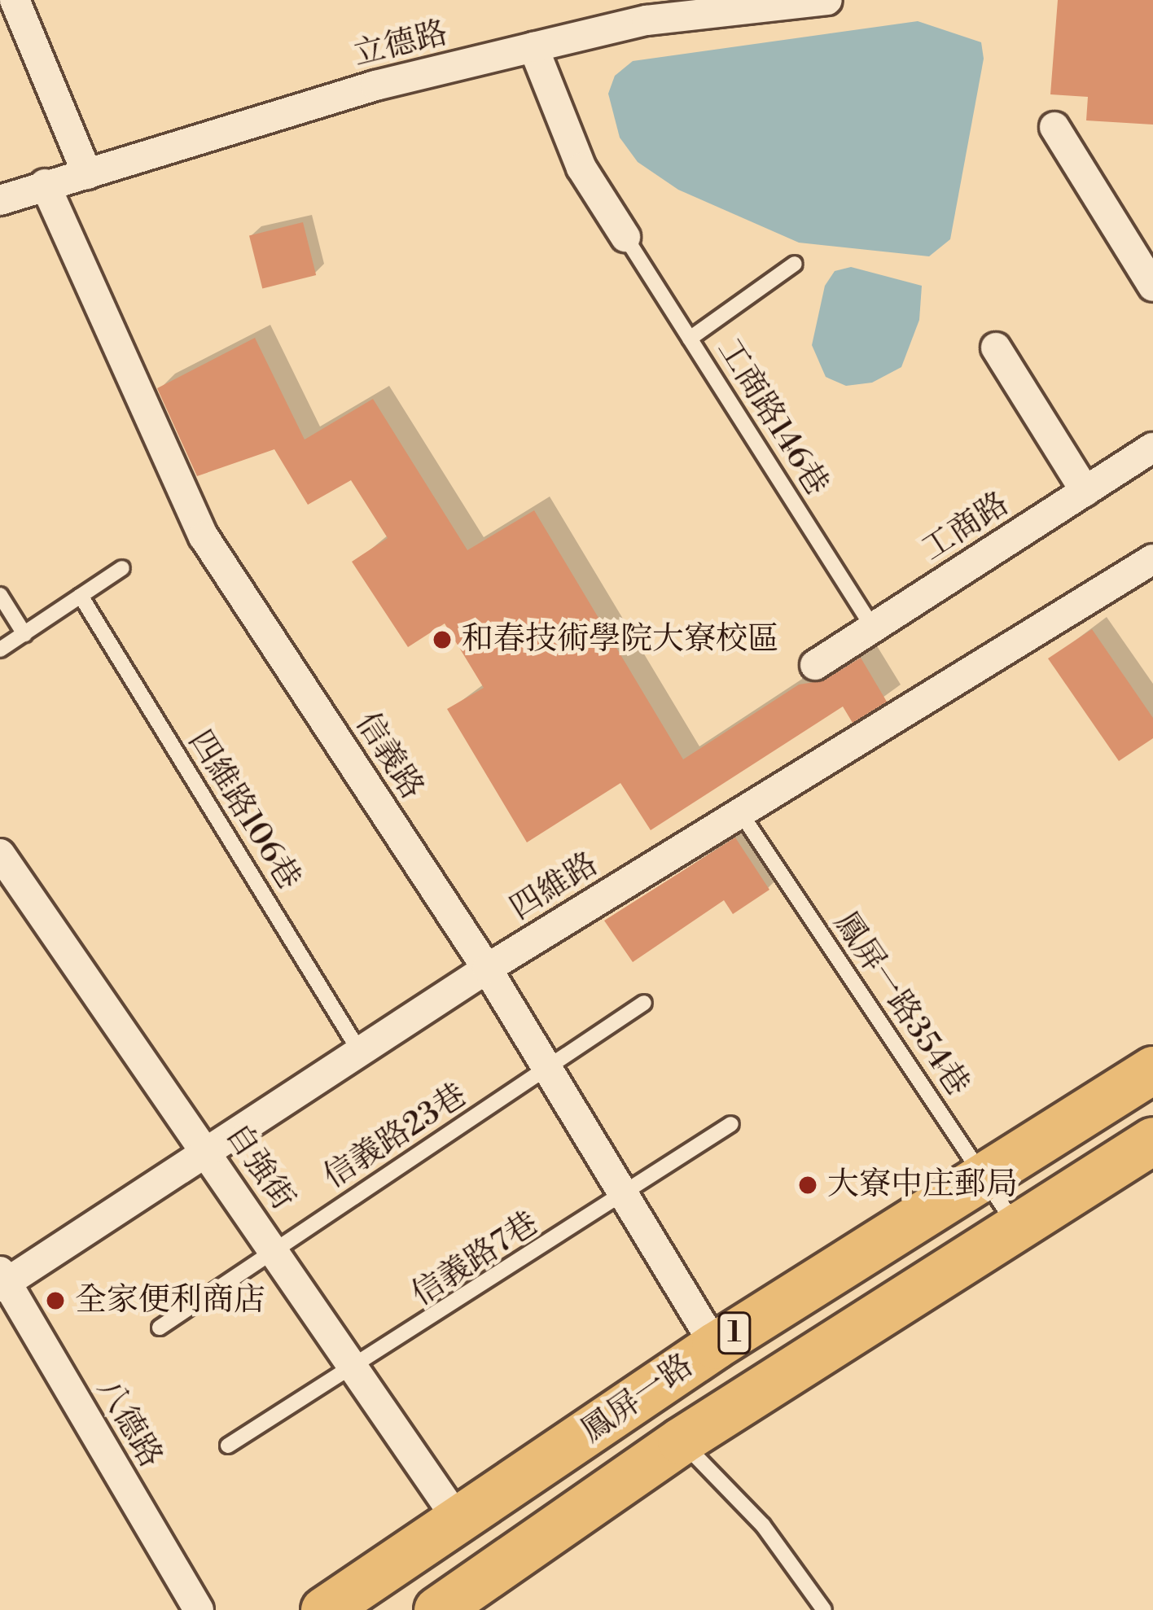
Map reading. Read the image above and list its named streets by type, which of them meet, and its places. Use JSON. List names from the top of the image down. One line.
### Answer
{"streets":{"main road":["1","鳳屏一路"],"street":["立德路","工商路","信義路","四維路","自強街","八德路"],"lane":["工商路146巷","四維路106巷","鳳屏一路354巷","信義路23巷","信義路7巷"]},"crossings":[["立德路","信義路"],["工商路146巷","工商路"],["信義路","四維路"],["信義路","信義路23巷"],["信義路","信義路7巷"],["信義路","鳳屏一路"],["四維路106巷","四維路"],["四維路","鳳屏一路354巷"],["四維路","自強街"],["四維路","八德路"],["鳳屏一路354巷","鳳屏一路"],["信義路23巷","自強街"],["自強街","信義路7巷"],["自強街","鳳屏一路"]],"places":["和春技術學院大寮校區","大寮中庄郵局","全家便利商店"]}
